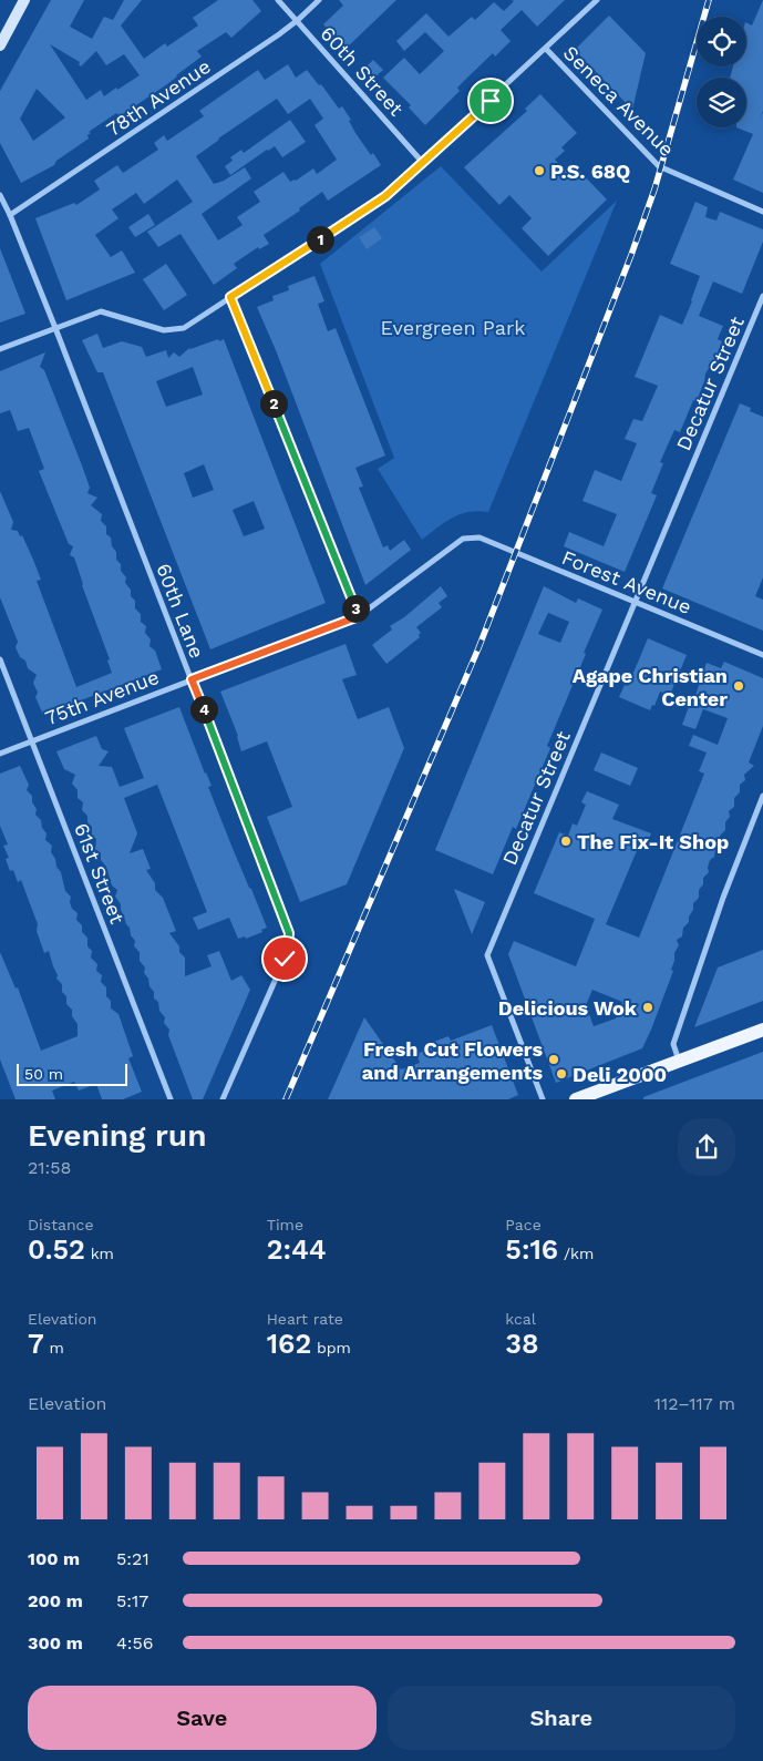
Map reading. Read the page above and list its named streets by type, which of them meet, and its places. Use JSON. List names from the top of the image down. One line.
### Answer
{"streets":{"street":["60th Street","78th Avenue","Seneca Avenue","Decatur Street","Forest Avenue","60th Lane","75th Avenue","61st Street"]},"crossings":[["60th Street","78th Avenue"],["78th Avenue","60th Lane"],["Decatur Street","Forest Avenue"],["Forest Avenue","75th Avenue"],["60th Lane","75th Avenue"],["75th Avenue","61st Street"]],"parks":["Evergreen Park"],"places":["P.S. 68Q","Agape Christian Center","The Fix-It Shop","Delicious Wok","Fresh Cut Flowers and Arrangements","Deli 2000"],"scale_bar":"50 m","page":{"pins":["1","2","3","4"],"scale":"50 m","heading":["Evening run","21:58"],"stats":[["Distance","0.52 km"],["Time","2:44"],["Pace","5:16 /km"],["Elevation","7 m"],["Heart rate","162 bpm"],["kcal","38"]],"chart":["Elevation","112–117 m"],"list":[{"name":"100 m","note":"5:21"},{"name":"200 m","note":"5:17"},{"name":"300 m","note":"4:56"}],"buttons":["Save","Share"]}}
